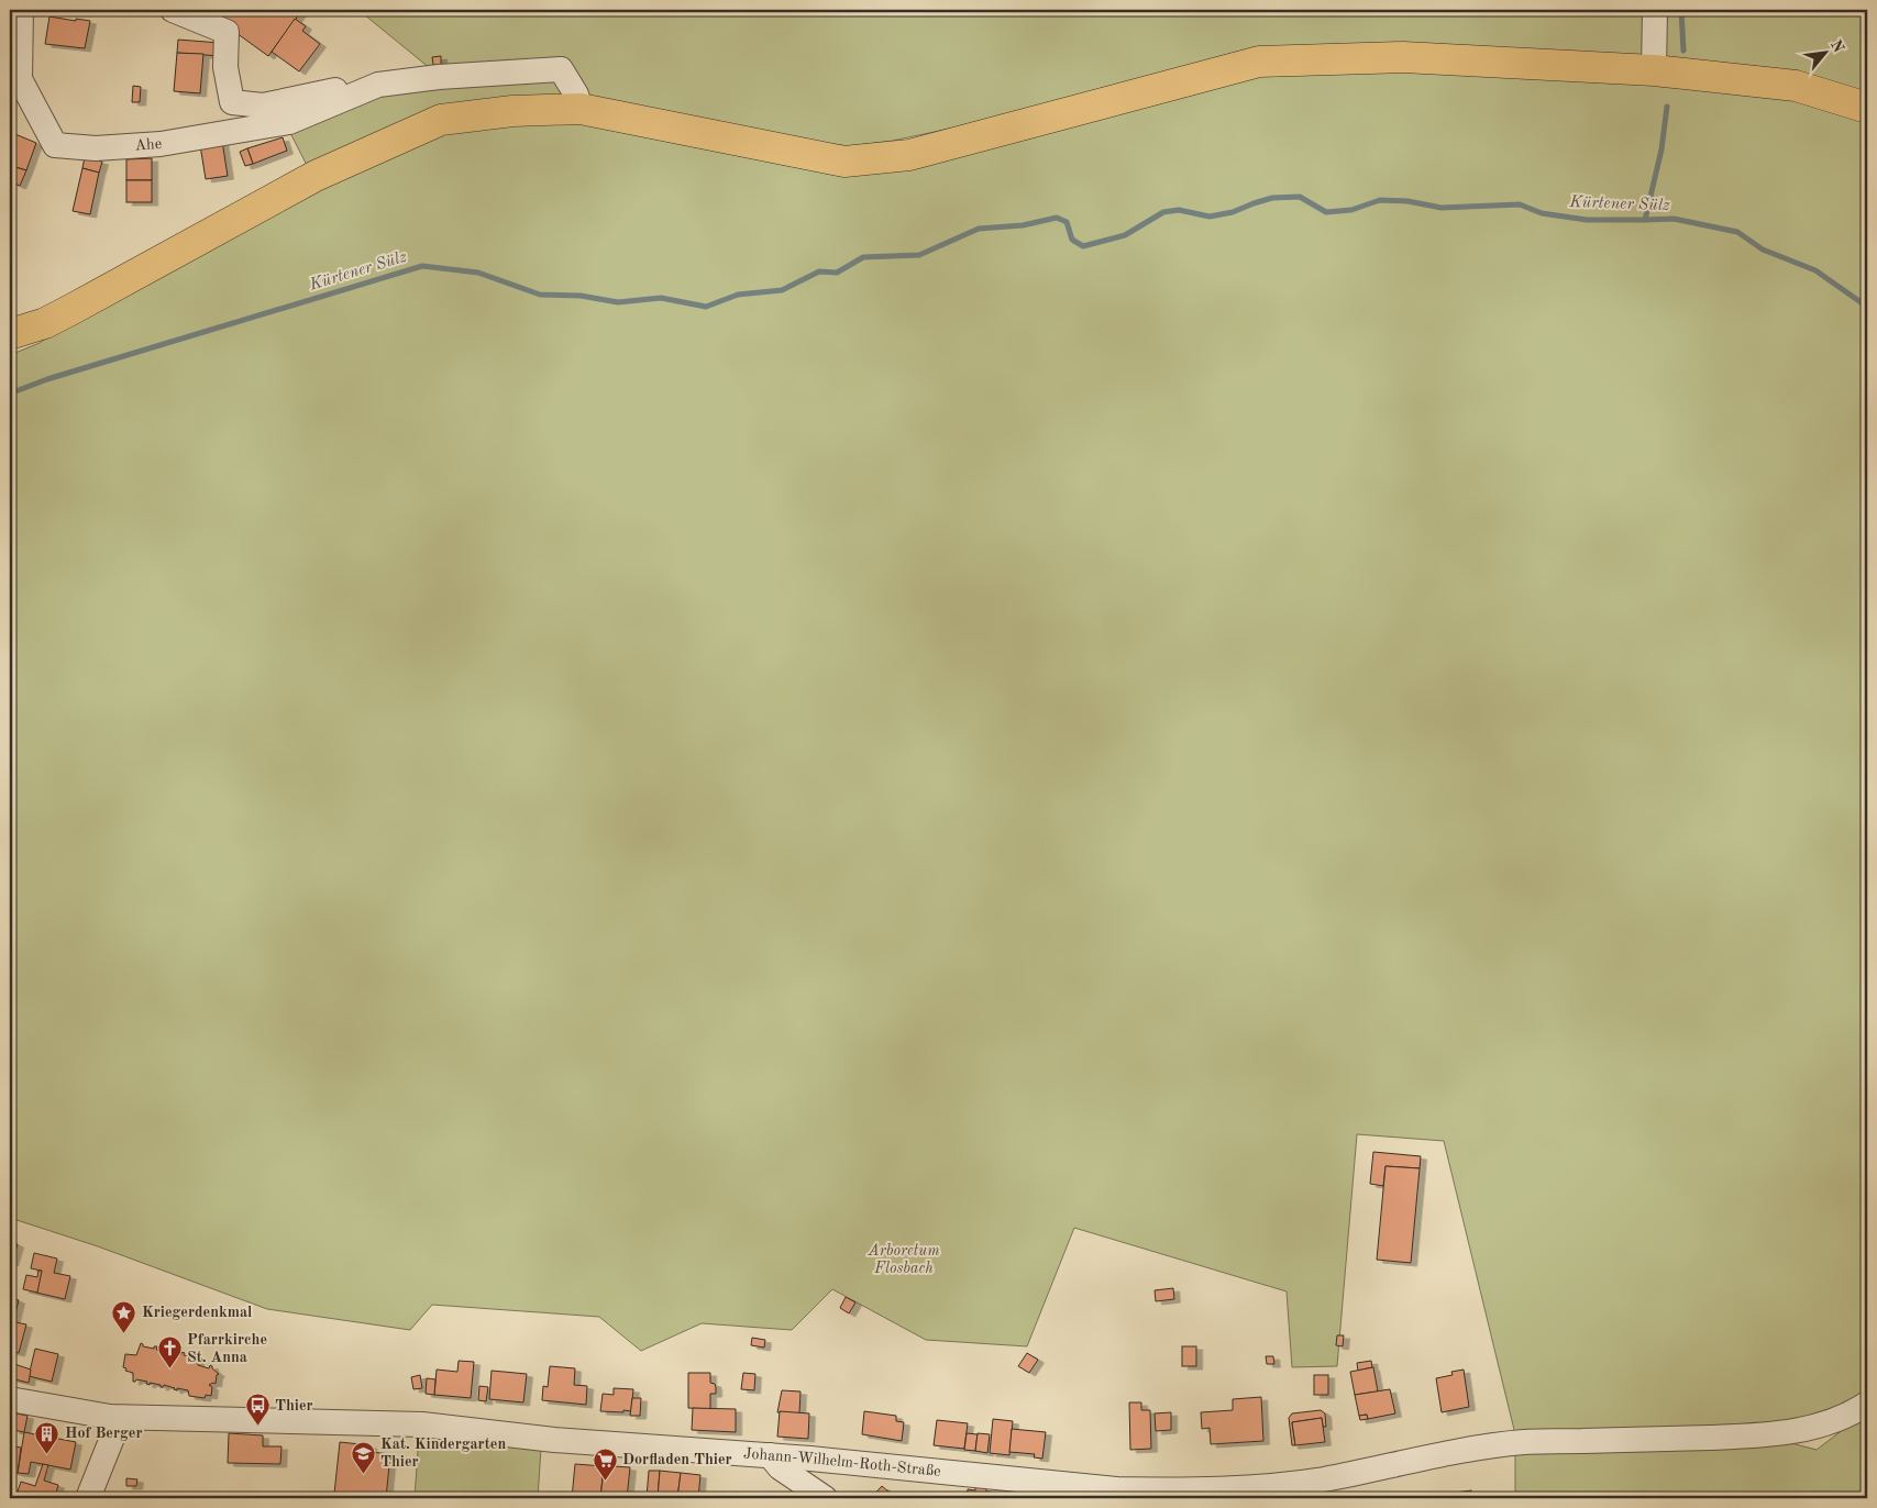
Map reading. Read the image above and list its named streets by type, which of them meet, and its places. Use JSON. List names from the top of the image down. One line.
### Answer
{"streets":{"street":["Ahe","Johann-Wilhelm-Roth-Straße"]},"water":["Kürtener Sülz"],"parks":["Arboretum Flosbach"],"places":{"place":["Kriegerdenkmal"],"church":["Pfarrkirche St. Anna"],"bus stop":["Thier"],"building":["Hof Berger"],"school or university":["Kat. Kindergarten Thier"],"supermarket":["Dorfladen Thier"]},"north":"top right"}
